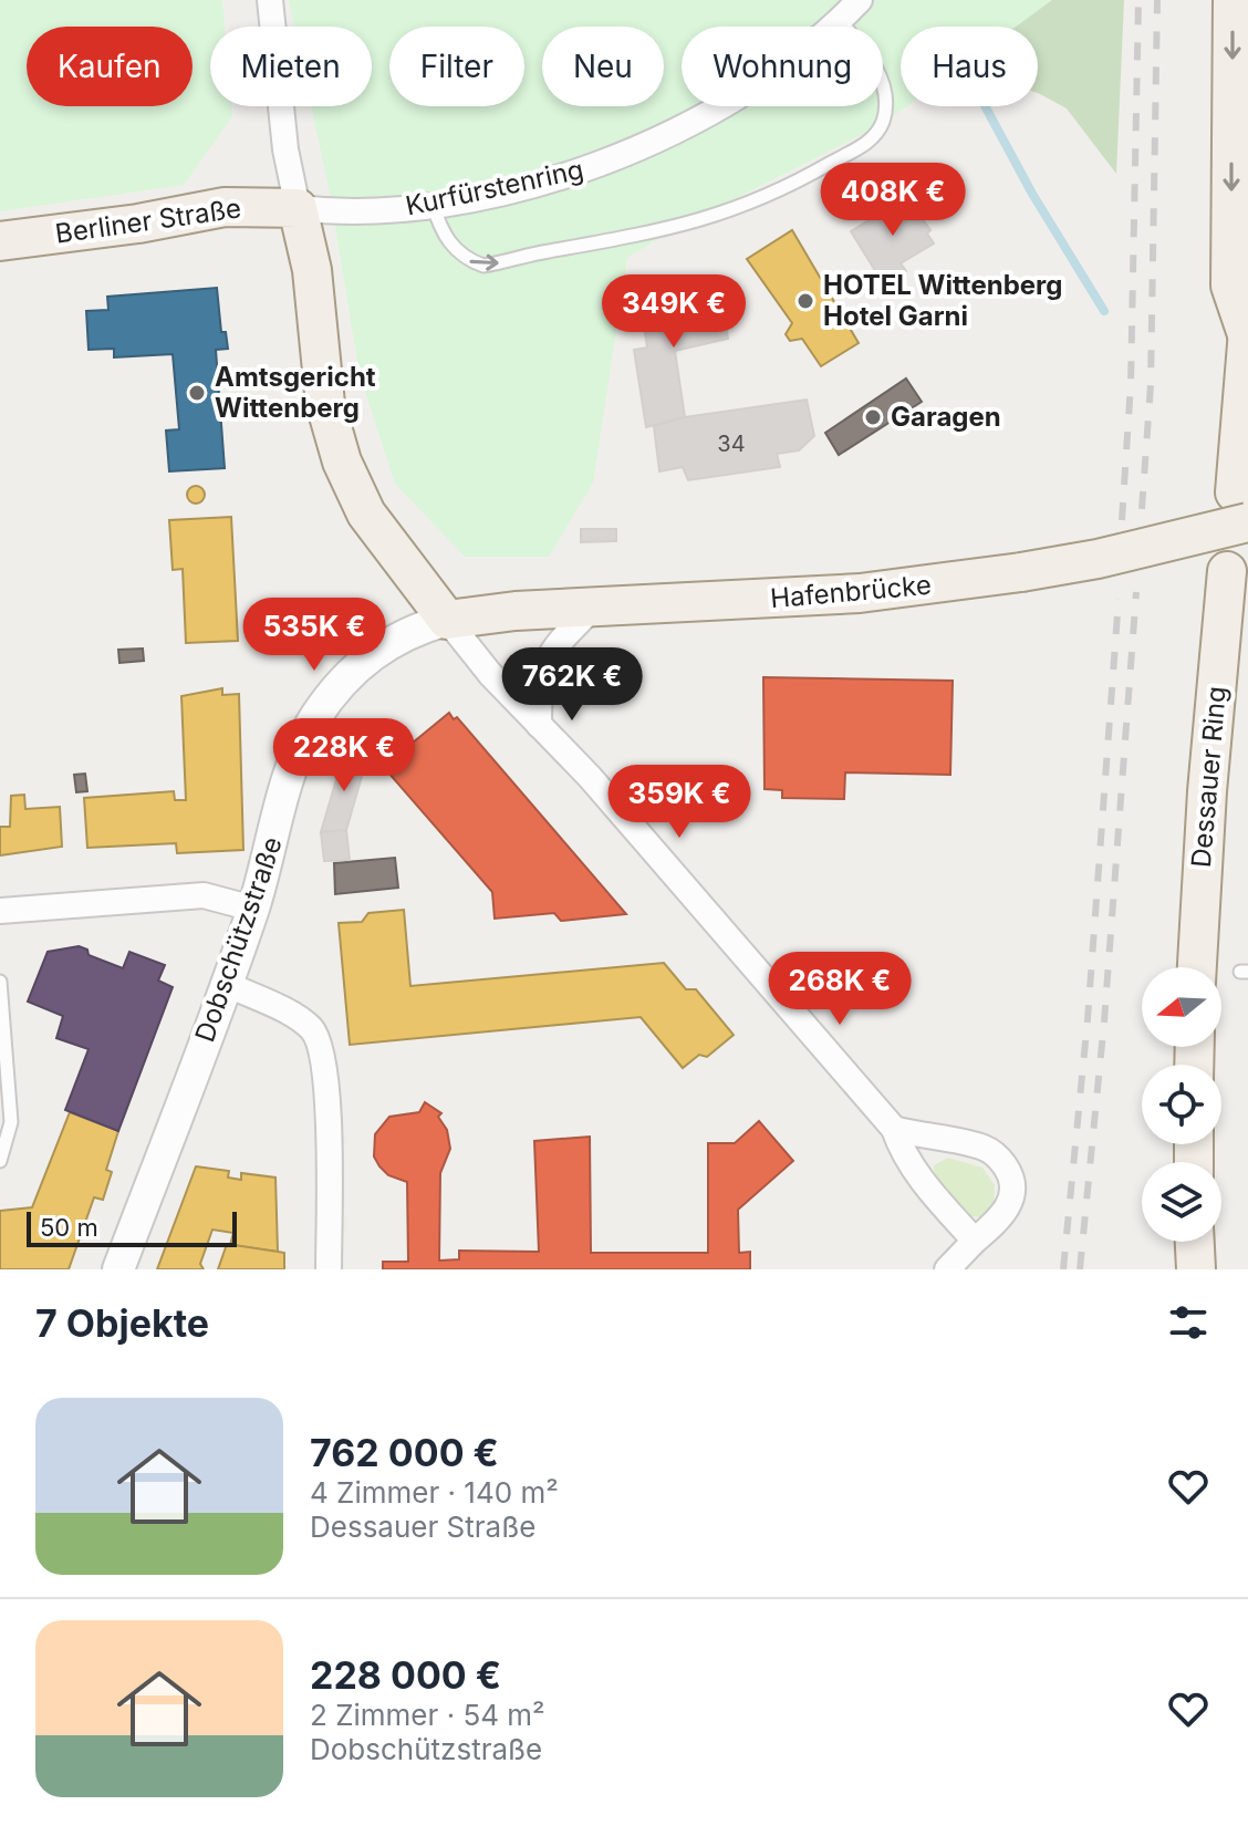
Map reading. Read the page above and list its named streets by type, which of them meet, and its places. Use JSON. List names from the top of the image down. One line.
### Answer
{"streets":{"main road":["Berliner Straße","Hafenbrücke","Dessauer Ring"],"street":["Kurfürstenring","Dobschützstraße"]},"crossings":[["Kurfürstenring","Berliner Straße"],["Hafenbrücke","Dobschützstraße"]],"places":["HOTEL Wittenberg Hotel Garni","Amtsgericht Wittenberg","Garagen"],"house_numbers":["34"],"scale_bar":"50 m","north":"left","page":{"chip":["Kaufen","Mieten","Filter","Neu","Wohnung","Haus"],"price":["408K €","349K €","535K €","762K €","228K €","359K €","268K €"],"scale":"50 m","heading":"7 Objekte","list":[{"name":"762 000 €","note":"4 Zimmer · 140 m² · Dessauer Straße"},{"name":"228 000 €","note":"2 Zimmer · 54 m² · Dobschützstraße"}]}}
